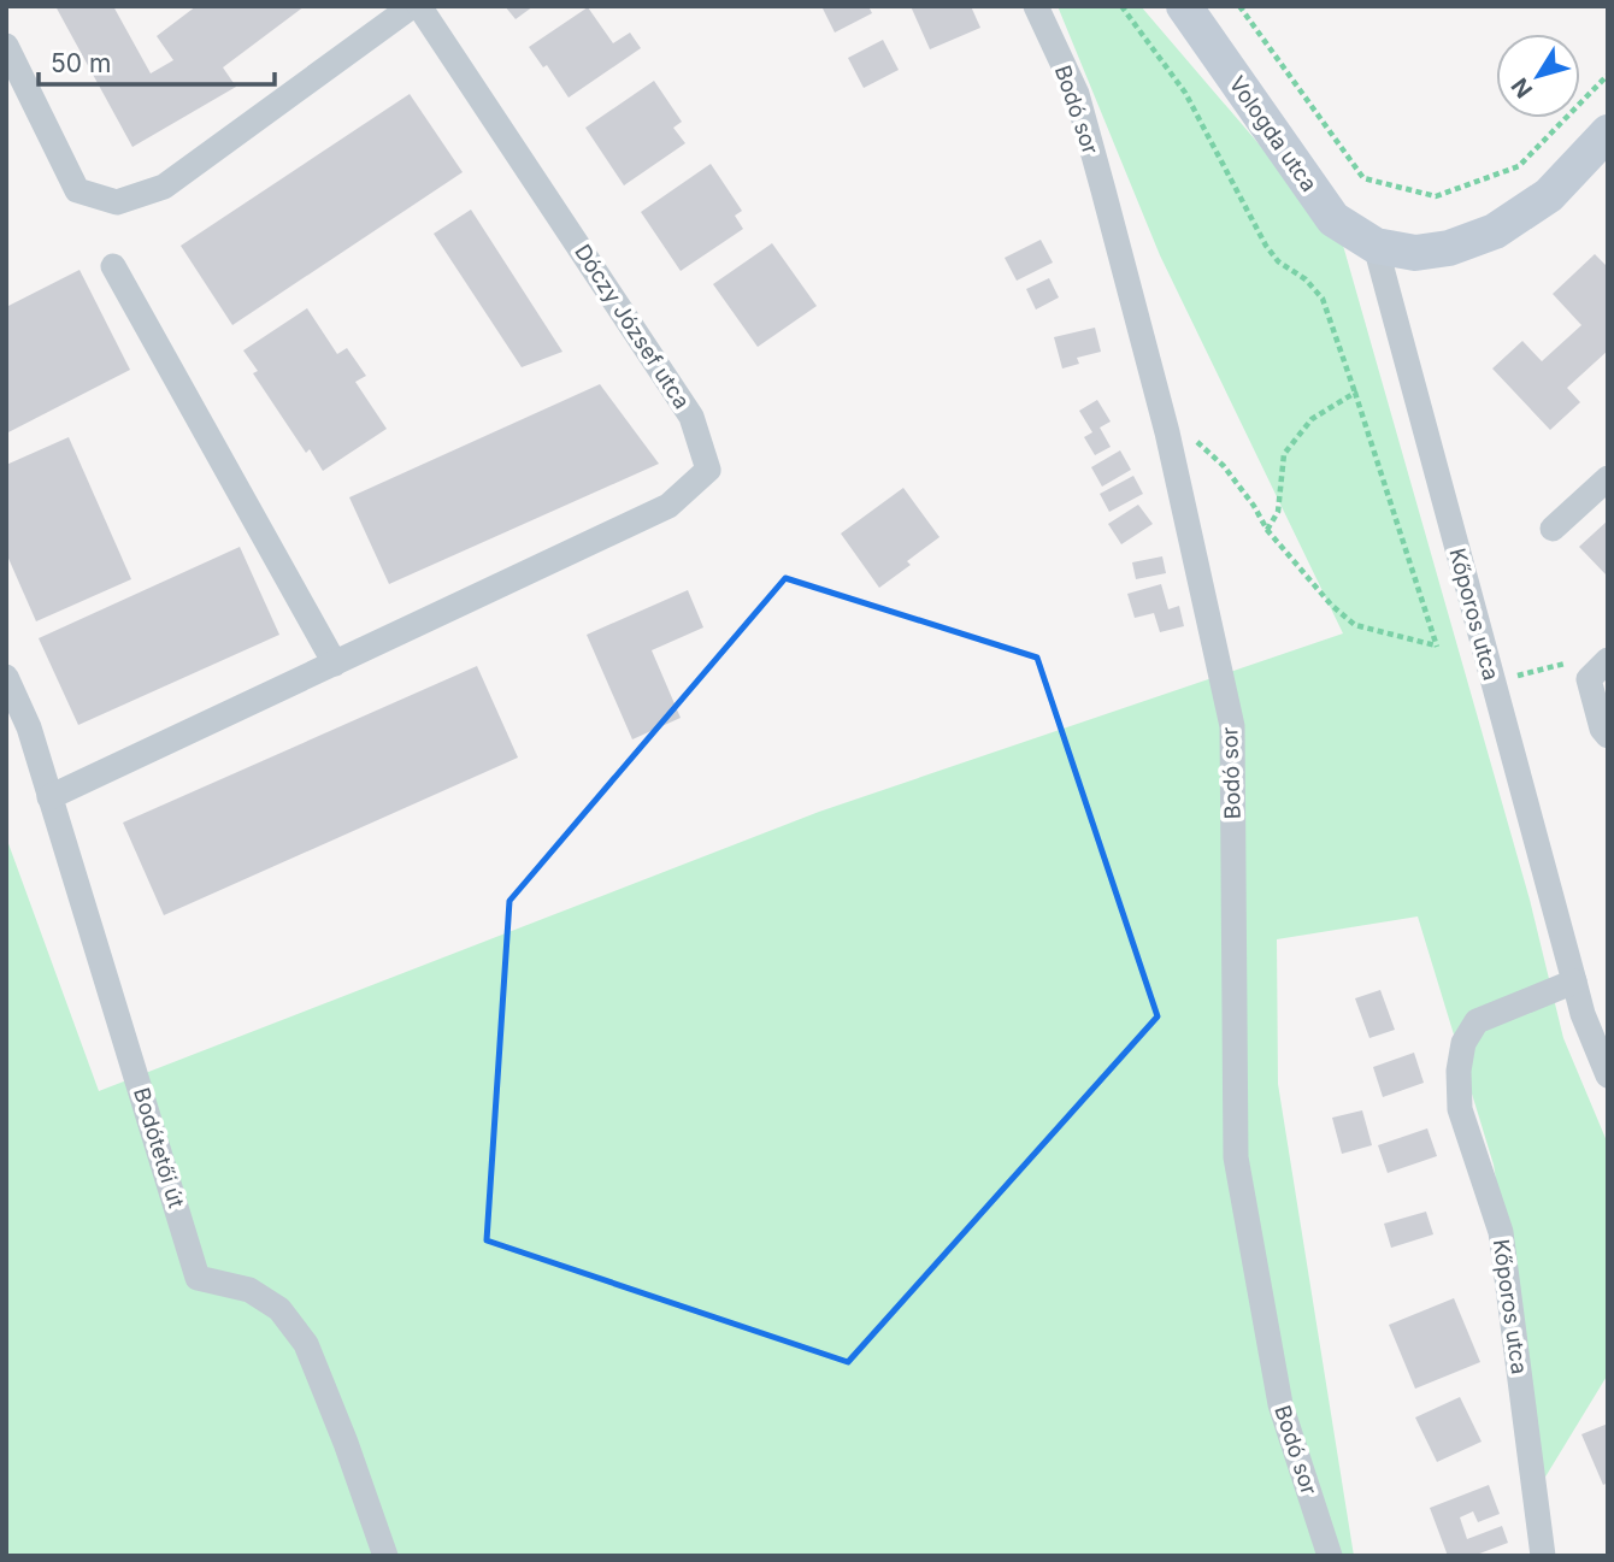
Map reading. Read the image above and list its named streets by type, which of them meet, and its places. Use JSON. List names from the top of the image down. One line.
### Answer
{"streets":{"street":["Bodó sor","Vologda utca","Dóczy József utca","Kőporos utca","Bodótetői út"]},"crossings":[["Vologda utca","Kőporos utca"],["Dóczy József utca","Bodótetői út"]],"scale_bar":"50 m","north":"bottom left"}
